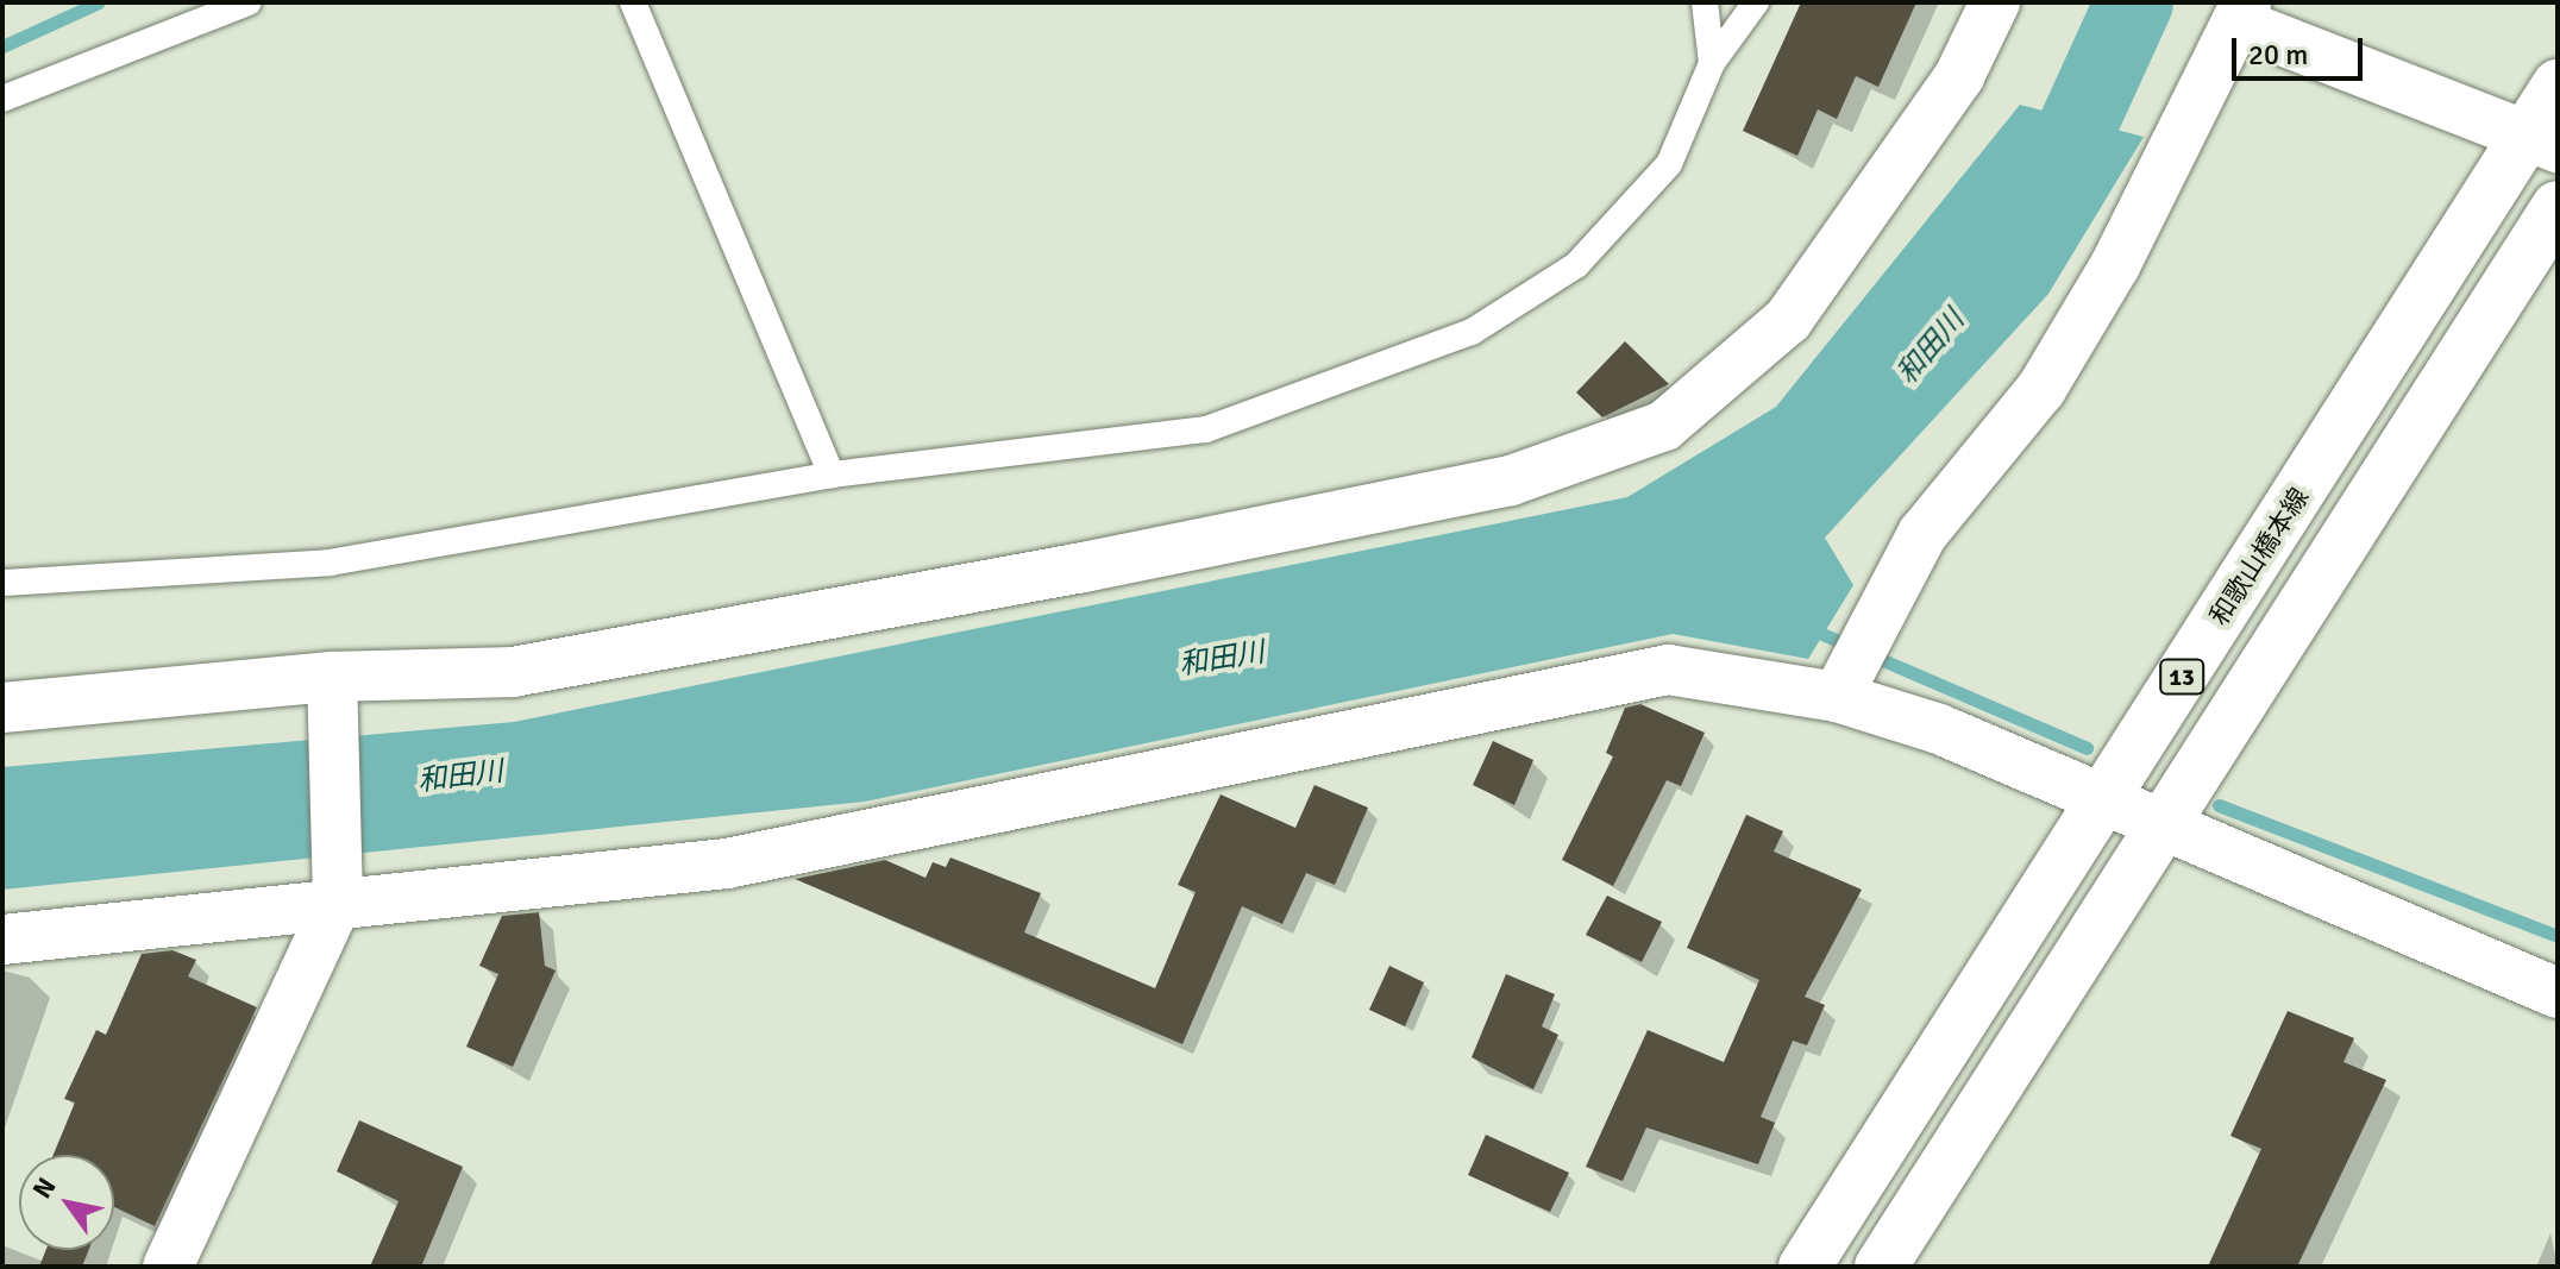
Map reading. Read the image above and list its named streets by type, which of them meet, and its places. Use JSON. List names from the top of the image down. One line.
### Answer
{"streets":{"main road":["和歌山橋本線","13"]},"water":["和田川"],"scale_bar":"20 m","north":"top left"}
